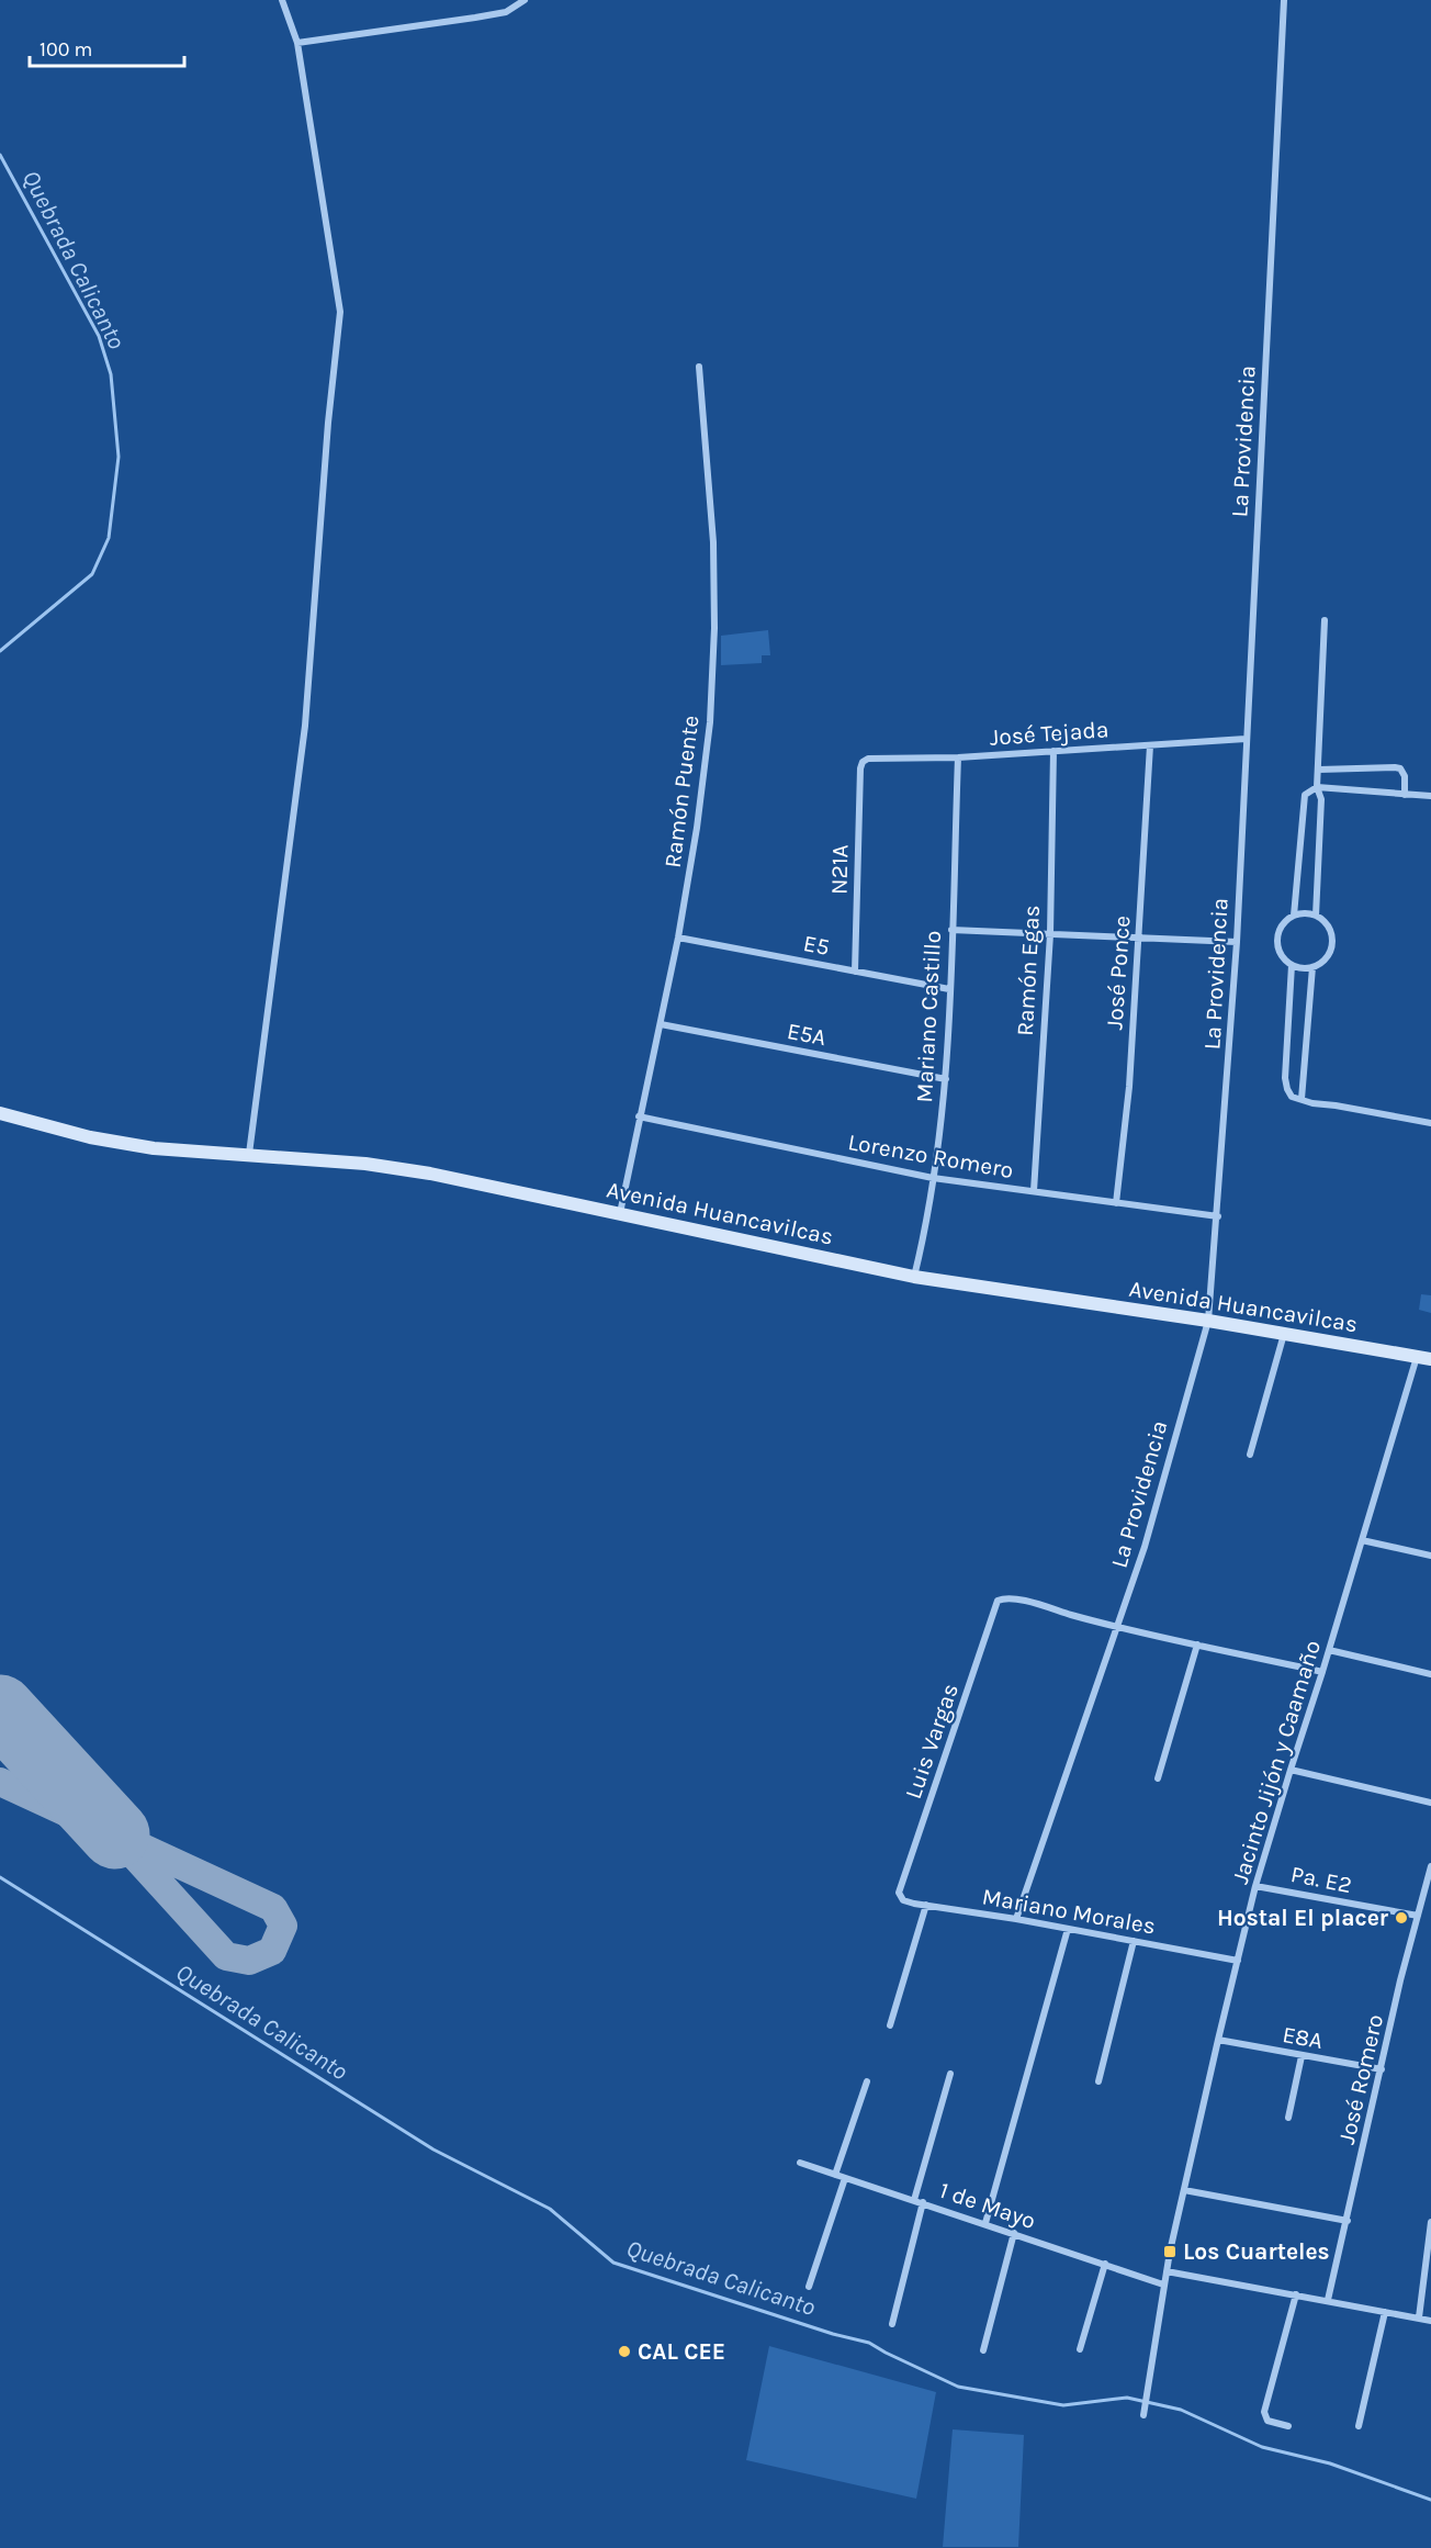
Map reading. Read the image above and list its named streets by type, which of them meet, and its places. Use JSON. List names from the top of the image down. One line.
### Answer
{"streets":{"street":["La Providencia","José Tejada","Ramón Puente","N21A","E5","Ramón Egas","José Ponce","Mariano Castillo","E5A","Lorenzo Romero","Avenida Huancavilcas","Luis Vargas","Jacinto Jijón y Caamaño","Pa. E2","Mariano Morales","E8A","José Romero","1 de Mayo"]},"crossings":[["La Providencia","José Tejada"],["La Providencia","Lorenzo Romero"],["La Providencia","Avenida Huancavilcas"],["La Providencia","Luis Vargas"],["La Providencia","Mariano Morales"],["José Tejada","N21A"],["José Tejada","Ramón Egas"],["José Tejada","José Ponce"],["José Tejada","Mariano Castillo"],["Ramón Puente","E5"],["Ramón Puente","E5A"],["Ramón Puente","Lorenzo Romero"],["Ramón Puente","Avenida Huancavilcas"],["N21A","E5"],["E5","Mariano Castillo"],["Ramón Egas","Lorenzo Romero"],["José Ponce","Lorenzo Romero"],["Mariano Castillo","E5A"],["Mariano Castillo","Lorenzo Romero"],["Mariano Castillo","Avenida Huancavilcas"],["Avenida Huancavilcas","Jacinto Jijón y Caamaño"],["Luis Vargas","Mariano Morales"],["Jacinto Jijón y Caamaño","Pa. E2"],["Jacinto Jijón y Caamaño","Mariano Morales"],["Jacinto Jijón y Caamaño","E8A"],["Jacinto Jijón y Caamaño","1 de Mayo"],["Pa. E2","José Romero"],["E8A","José Romero"]],"water":["Quebrada Calicanto"],"places":{"other":["Hostal El placer","CAL CEE"],"transit":["Los Cuarteles"]},"scale_bar":"100 m"}
